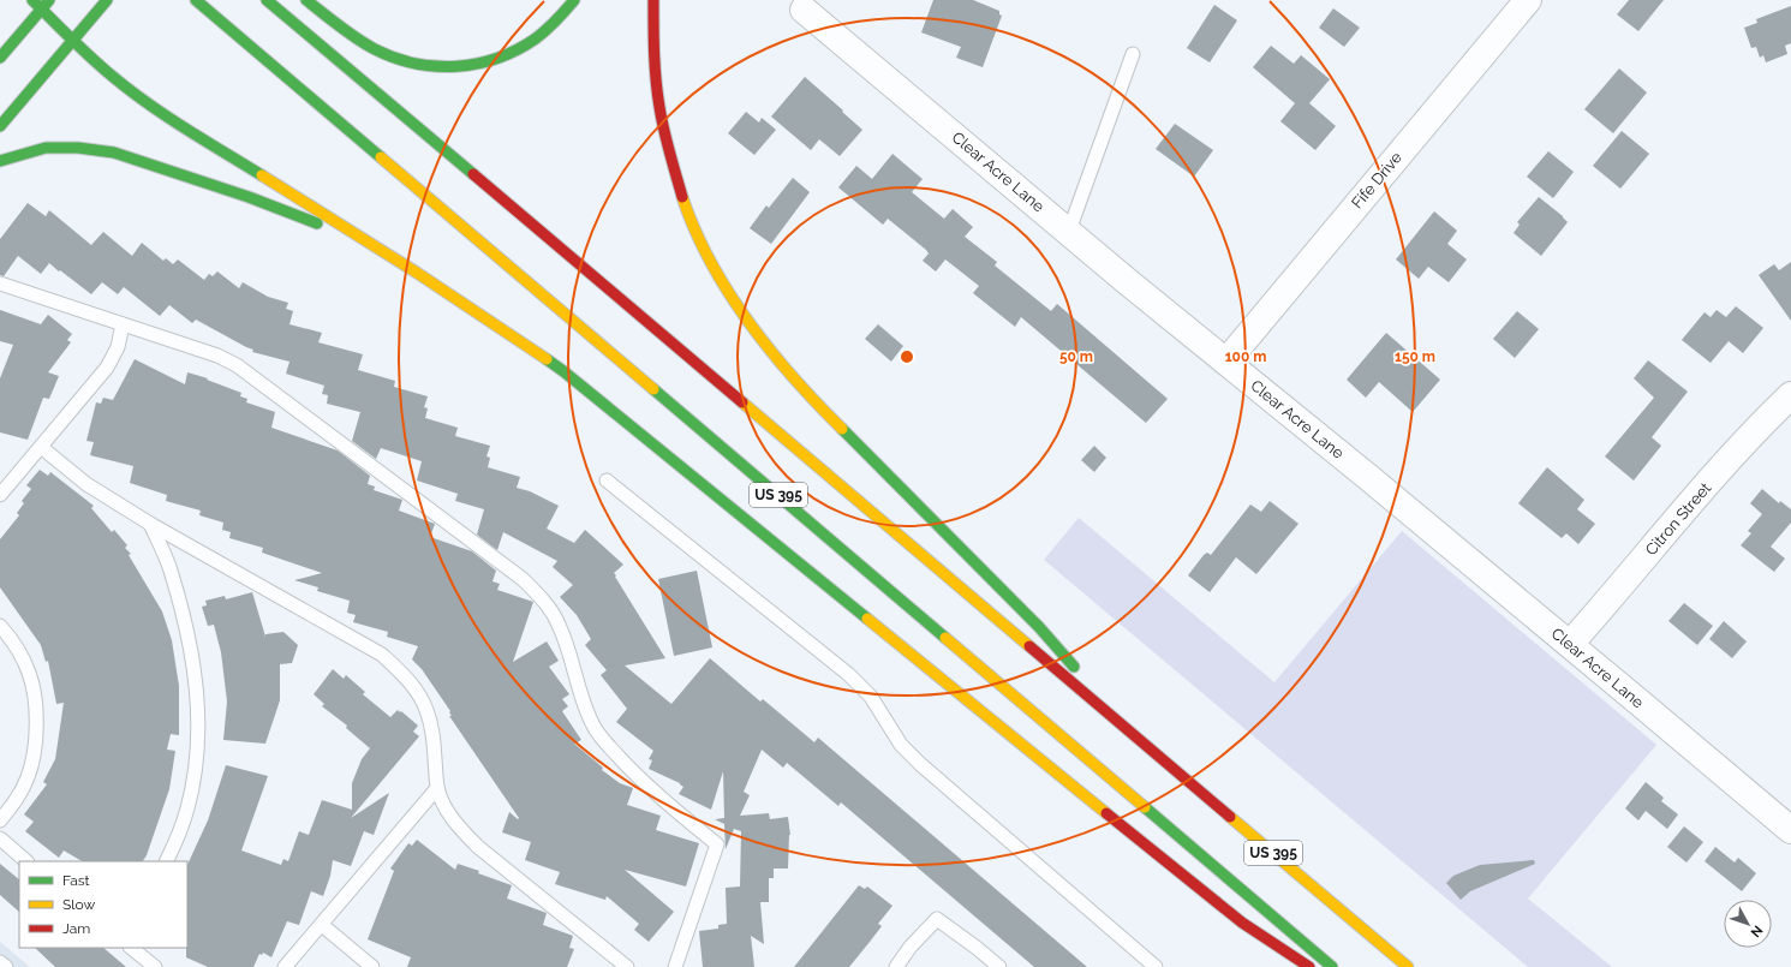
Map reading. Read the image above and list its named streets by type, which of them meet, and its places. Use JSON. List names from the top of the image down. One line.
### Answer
{"streets":{"main road":["US 395"],"street":["Clear Acre Lane","Fife Drive","Citron Street"]},"crossings":[["Clear Acre Lane","Fife Drive"],["Clear Acre Lane","Citron Street"]],"legend":["Fast","Slow","Jam"],"north":"bottom right","rings":["50 m","100 m","150 m"]}
